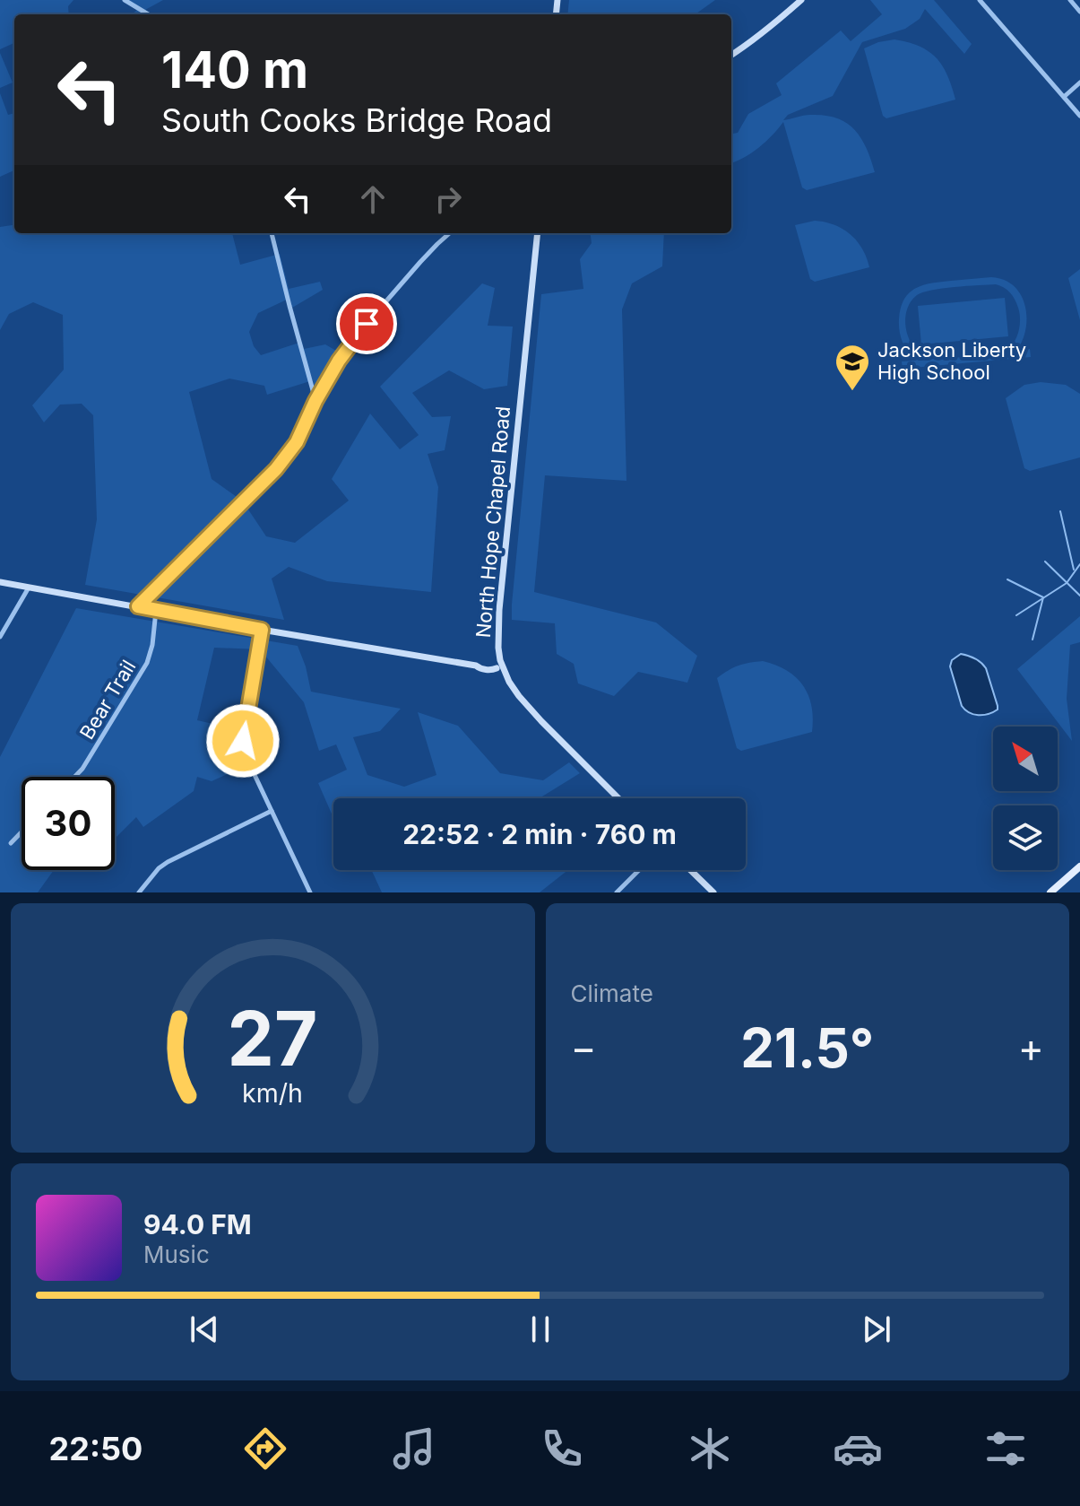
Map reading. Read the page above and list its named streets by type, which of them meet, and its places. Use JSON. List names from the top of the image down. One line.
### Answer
{"streets":{"main road":["North Hope Chapel Road"],"street":["Bear Trail"]},"places":{"school or university":["Jackson Liberty High School"]},"north":"top left","page":{"turn":["140 m","South Cooks Bridge Road"],"limit":"30","trip":"22:52 · 2 min · 760 m","tile":"Climate","heat":["−","21.5°","+"],"song":["94.0 FM","Music"],"tabs":"22:50","gauge":["27","km/h"]}}
